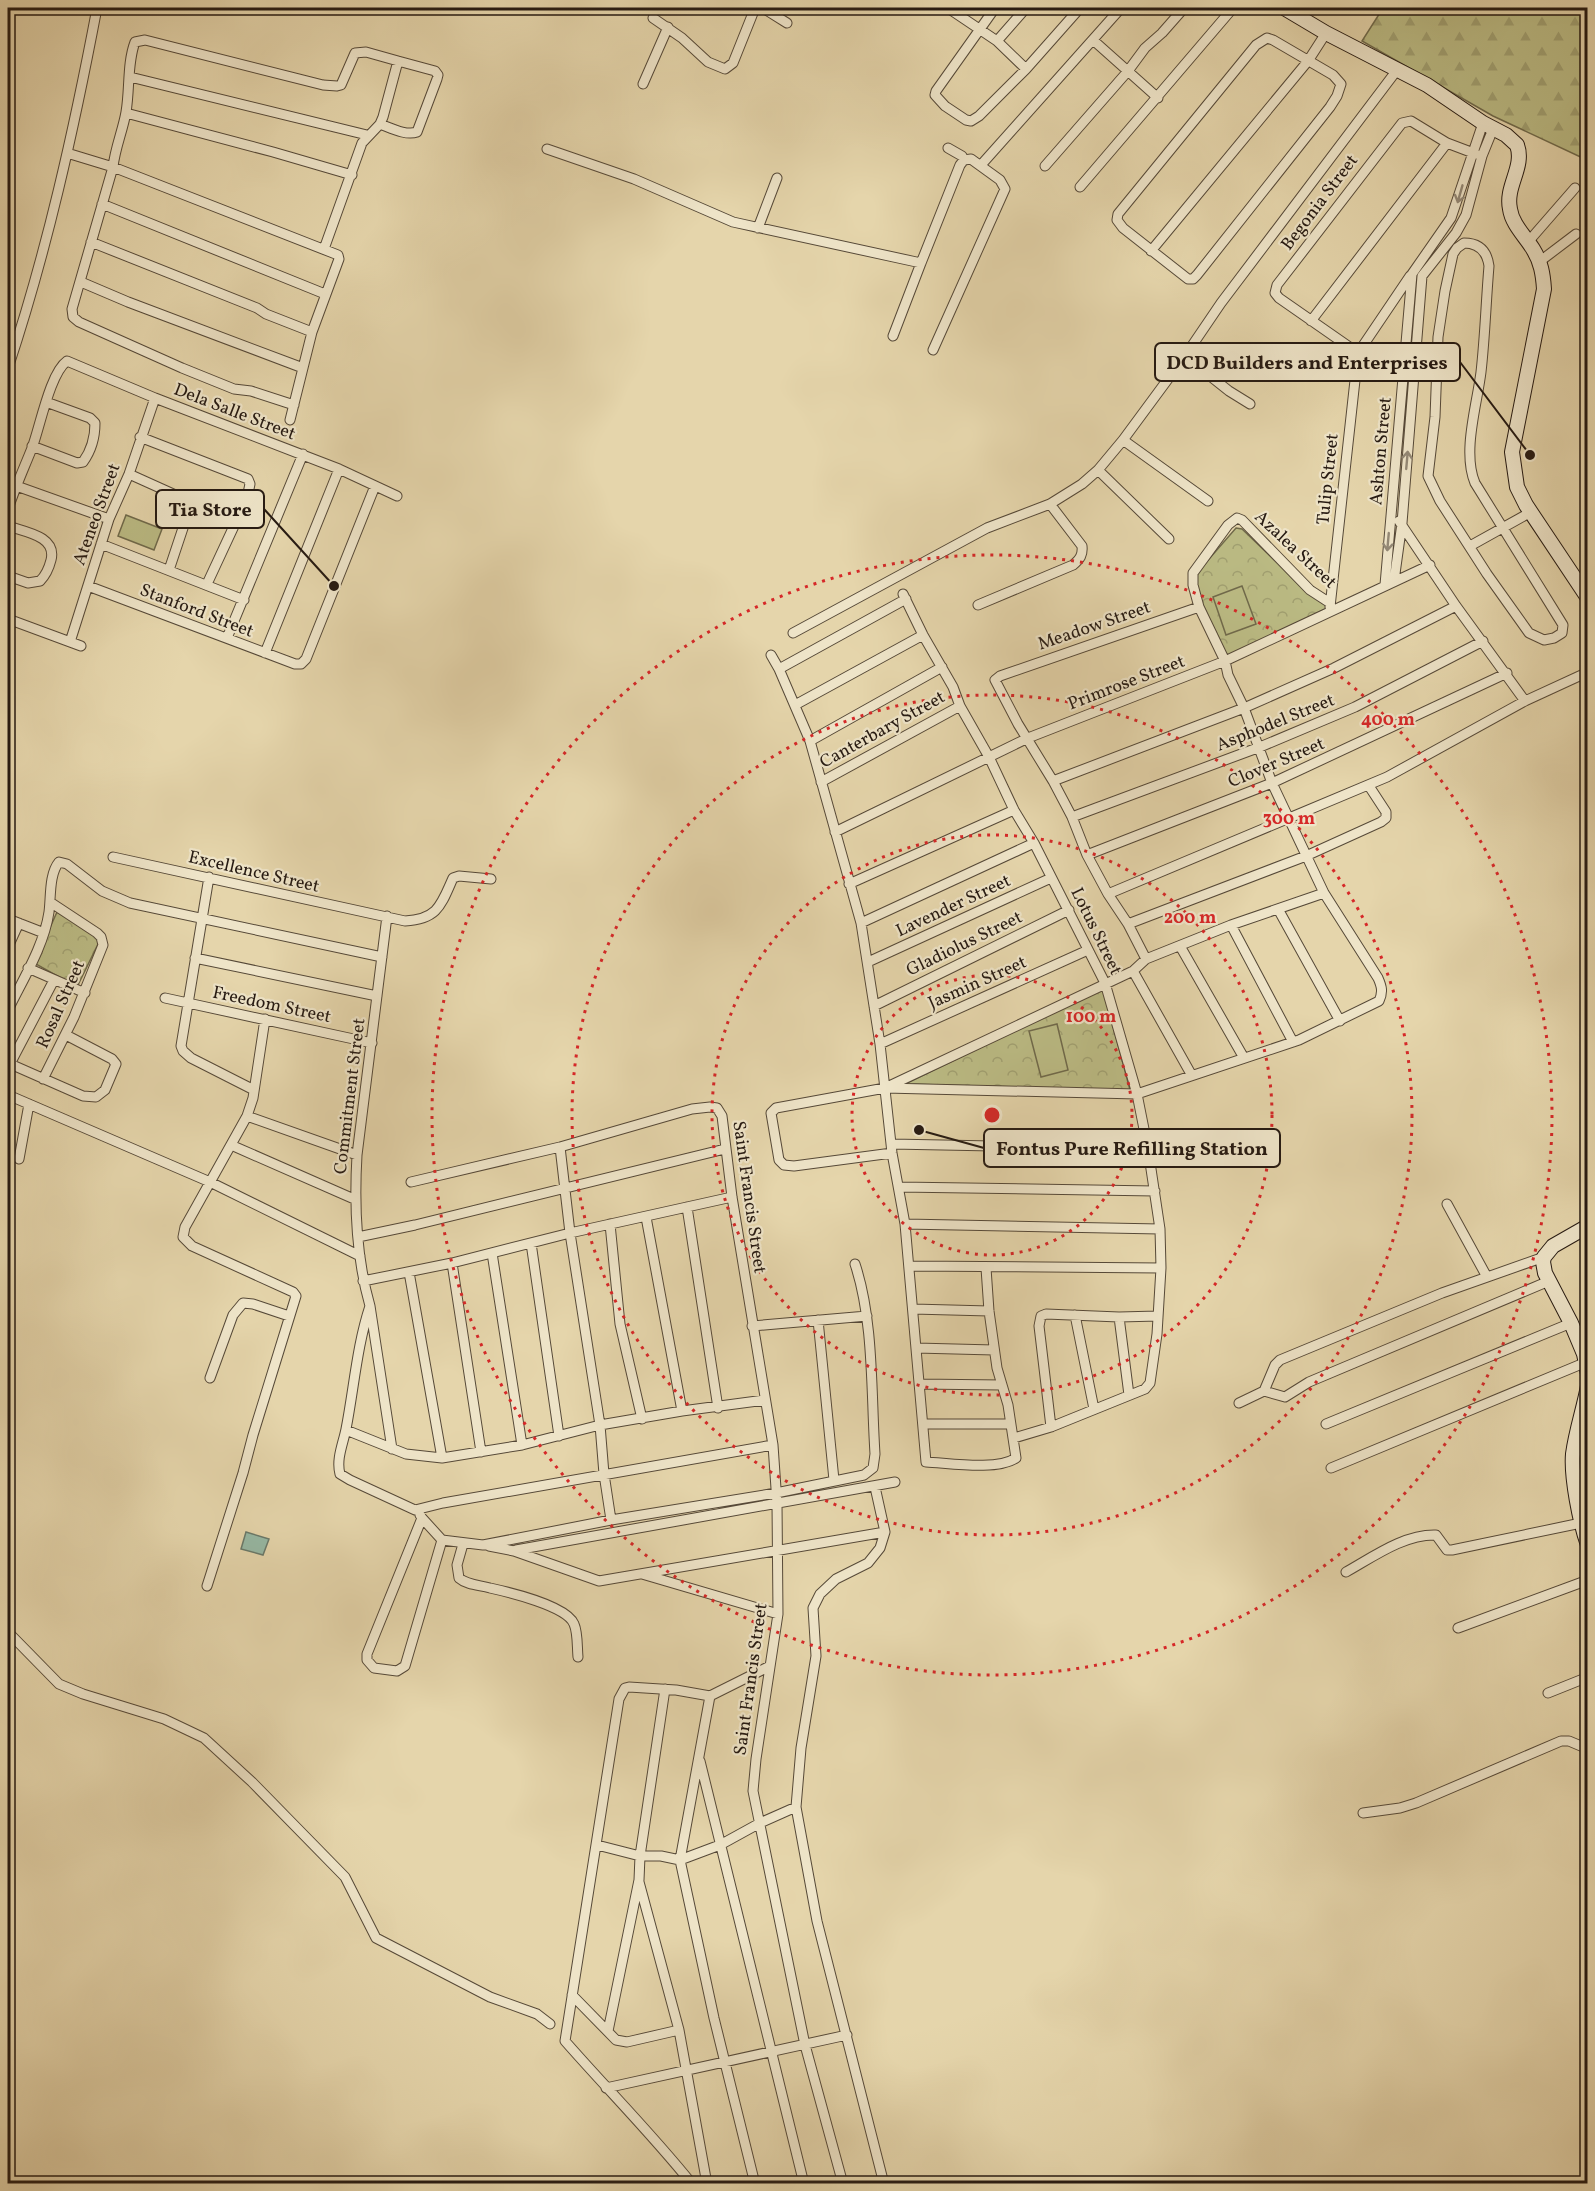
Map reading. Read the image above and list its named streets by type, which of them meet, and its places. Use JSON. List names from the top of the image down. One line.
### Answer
{"streets":{"street":["Begonia Street","Dela Salle Street","Ashton Street","Tulip Street","Ateneo Street","Azalea Street","Stanford Street","Meadow Street","Primrose Street","Asphodel Street","Canterbary Street","Clover Street","Excellence Street","Lavender Street","Lotus Street","Gladiolus Street","Jasmin Street","Rosal Street","Freedom Street","Commitment Street","Saint Francis Street"]},"crossings":[["Begonia Street","Ashton Street"],["Begonia Street","Tulip Street"],["Dela Salle Street","Ateneo Street"],["Dela Salle Street","Stanford Street"],["Ashton Street","Primrose Street"],["Tulip Street","Azalea Street"],["Tulip Street","Primrose Street"],["Ateneo Street","Stanford Street"],["Azalea Street","Meadow Street"],["Azalea Street","Primrose Street"],["Meadow Street","Primrose Street"],["Primrose Street","Lotus Street"],["Canterbary Street","Lotus Street"],["Excellence Street","Commitment Street"],["Lavender Street","Lotus Street"],["Lotus Street","Gladiolus Street"],["Lotus Street","Jasmin Street"],["Freedom Street","Commitment Street"]],"places":["DCD Builders and Enterprises","Tia Store","Fontus Pure Refilling Station"],"rings":["400 m","300 m","200 m","100 m"]}
